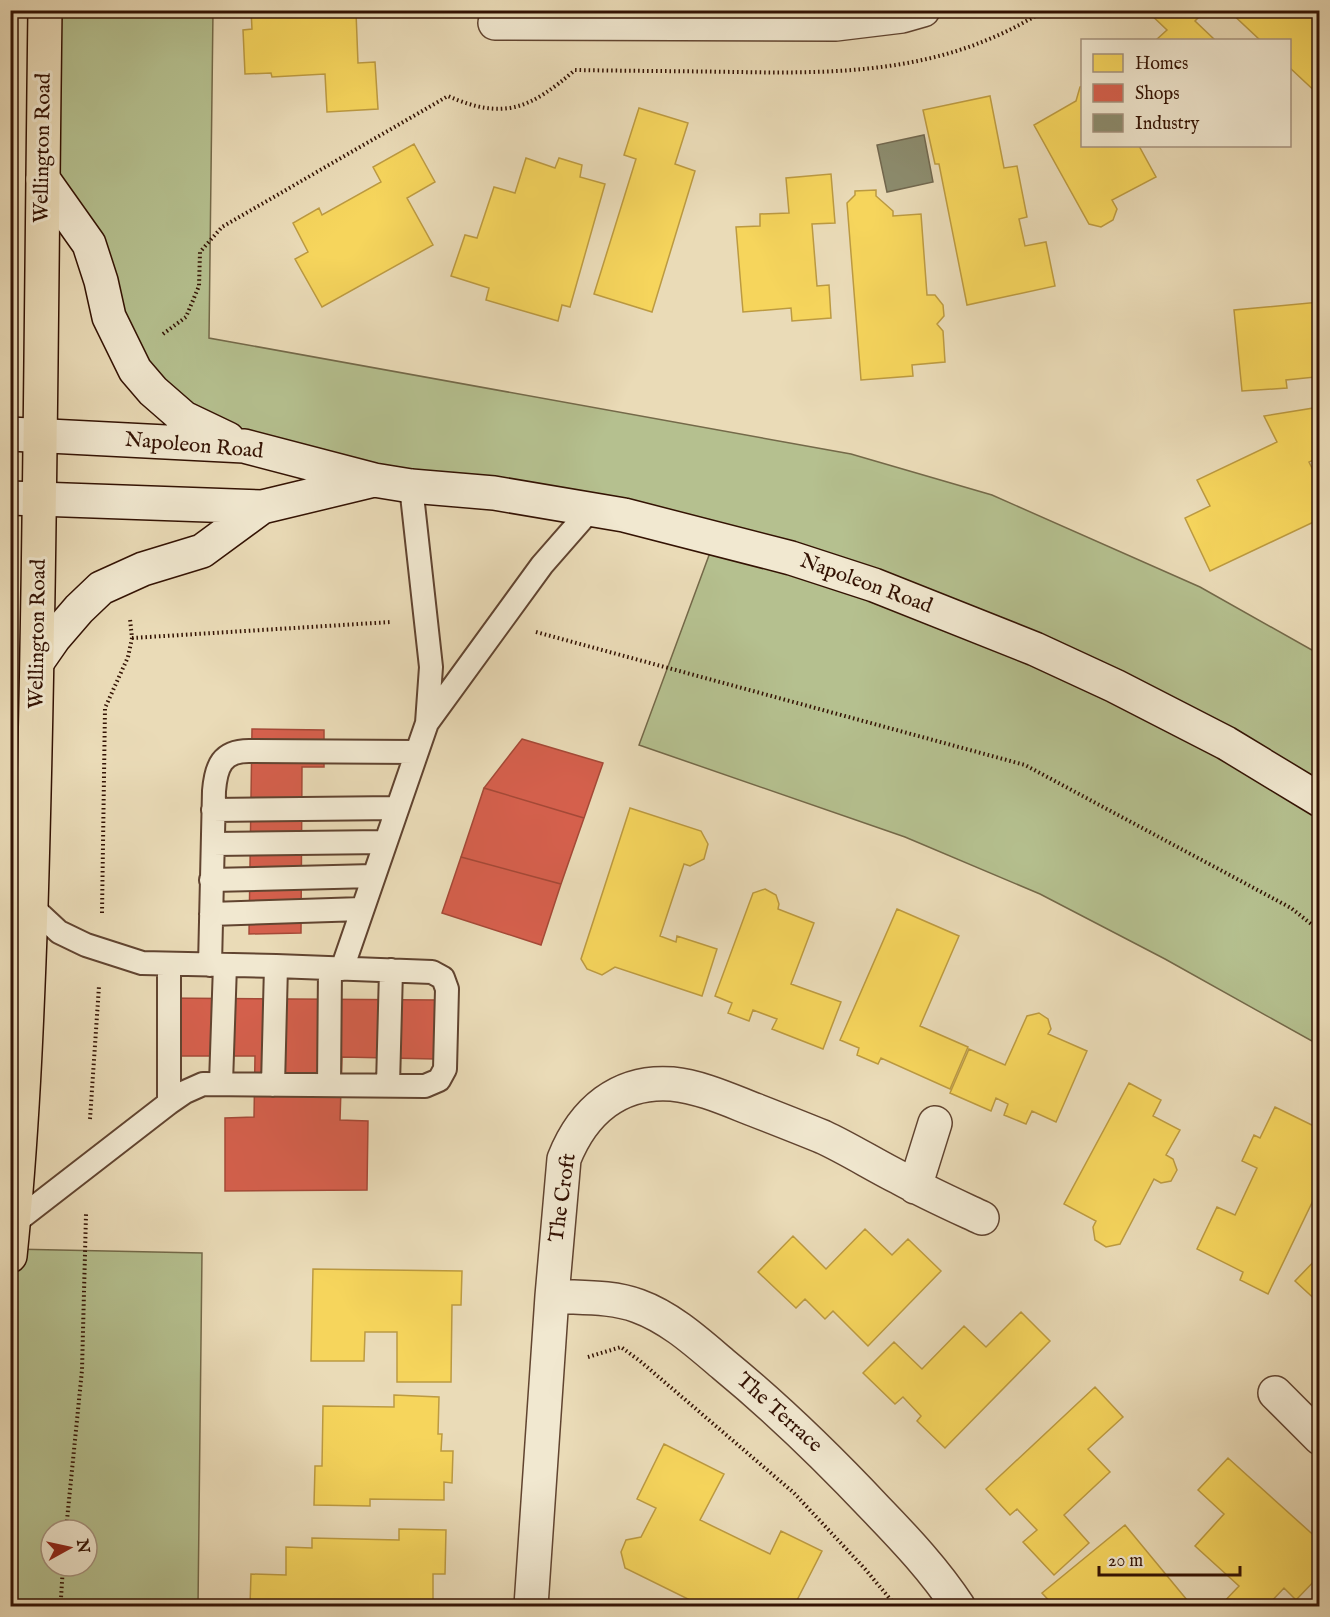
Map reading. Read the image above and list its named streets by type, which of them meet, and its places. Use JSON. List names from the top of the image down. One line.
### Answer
{"streets":{"main road":["Wellington Road","Napoleon Road","The Croft","The Terrace"]},"crossings":[["Wellington Road","Napoleon Road"],["The Croft","The Terrace"]],"legend":["Homes","Shops","Industry"],"scale_bar":"20 m","north":"right"}
